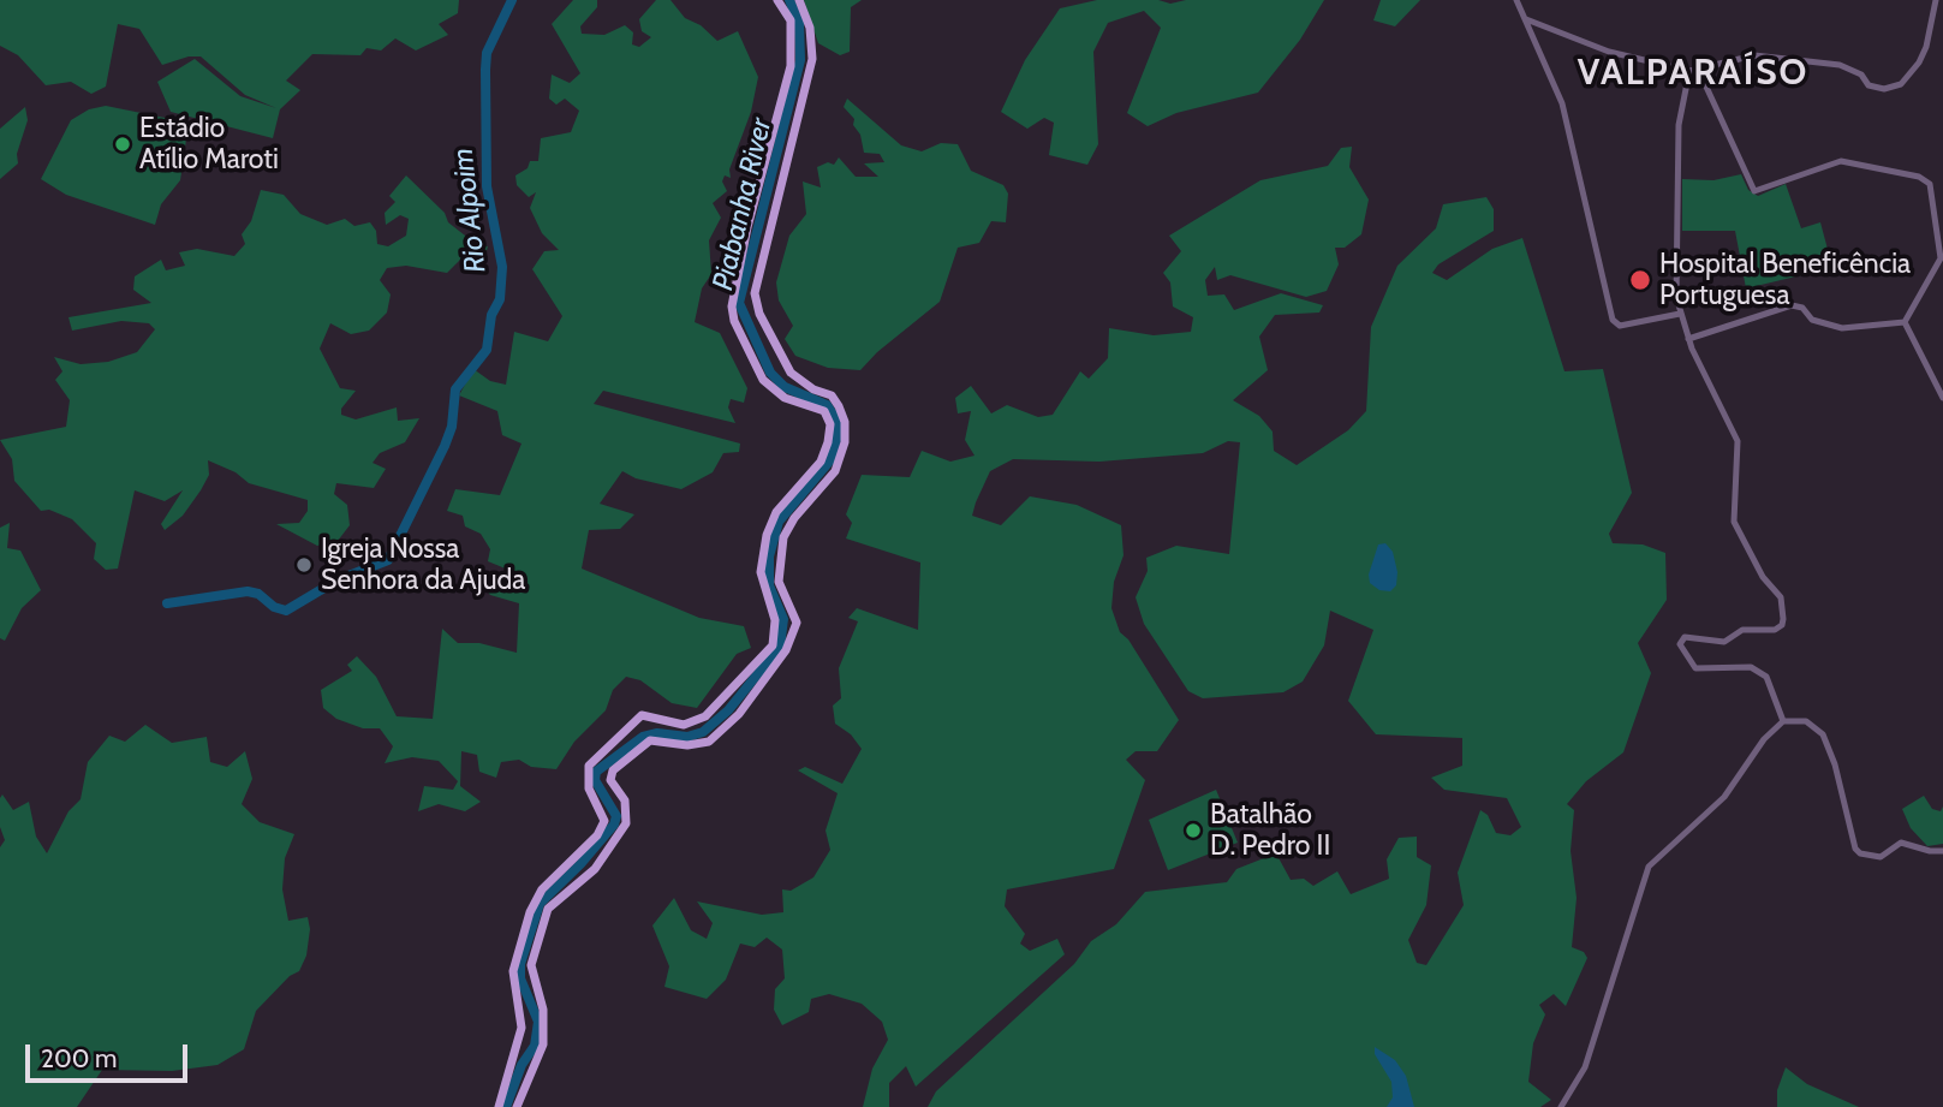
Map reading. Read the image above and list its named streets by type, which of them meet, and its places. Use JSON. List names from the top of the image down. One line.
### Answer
{"districts":["VALPARAÍSO"],"water":["Piabanha River","Rio Alpoim"],"places":["Estádio Atílio Maroti","Hospital Beneficência Portuguesa","Igreja Nossa Senhora da Ajuda","Batalhão D. Pedro II"],"scale_bar":"200 m"}
